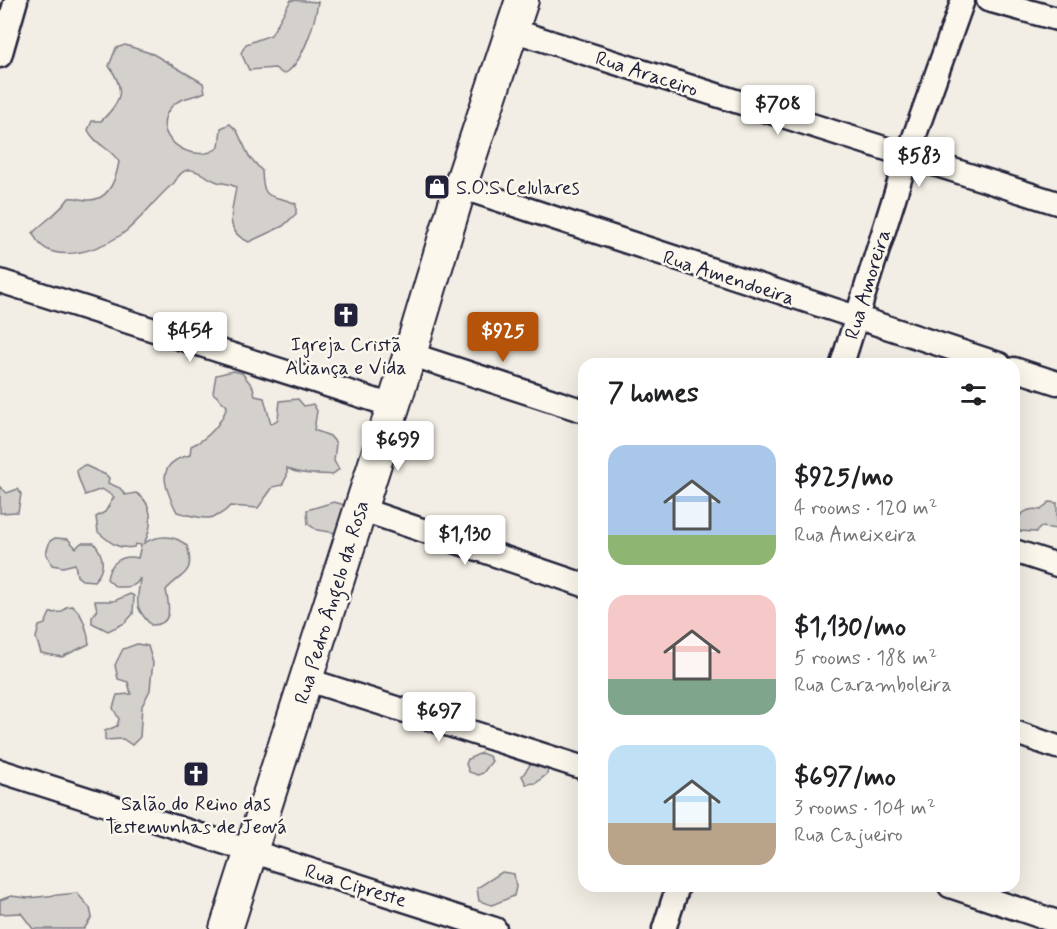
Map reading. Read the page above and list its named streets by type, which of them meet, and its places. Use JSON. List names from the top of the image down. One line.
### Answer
{"streets":{"main road":["Rua Pedro Ângelo da Rosa"],"street":["Rua Araceiro","Rua Amendoeira","Rua Amoreira","Rua Cipreste"]},"crossings":[["Rua Araceiro","Rua Amoreira"],["Rua Araceiro","Rua Pedro Ângelo da Rosa"],["Rua Amendoeira","Rua Amoreira"],["Rua Amendoeira","Rua Pedro Ângelo da Rosa"],["Rua Pedro Ângelo da Rosa","Rua Cipreste"]],"places":{"shop":["S.O.S Celulares"],"church":["Igreja Cristã Aliança e Vida","Salão do Reino das Testemunhas de Jeová"]},"page":{"price":["$708","$583","$454","$925","$699","$1,130","$697"],"heading":"7 homes","list":[{"name":"$925/mo","note":"4 rooms · 120 m² · Rua Ameixeira"},{"name":"$1,130/mo","note":"5 rooms · 188 m² · Rua Caramboleira"},{"name":"$697/mo","note":"3 rooms · 104 m² · Rua Cajueiro"}]}}
